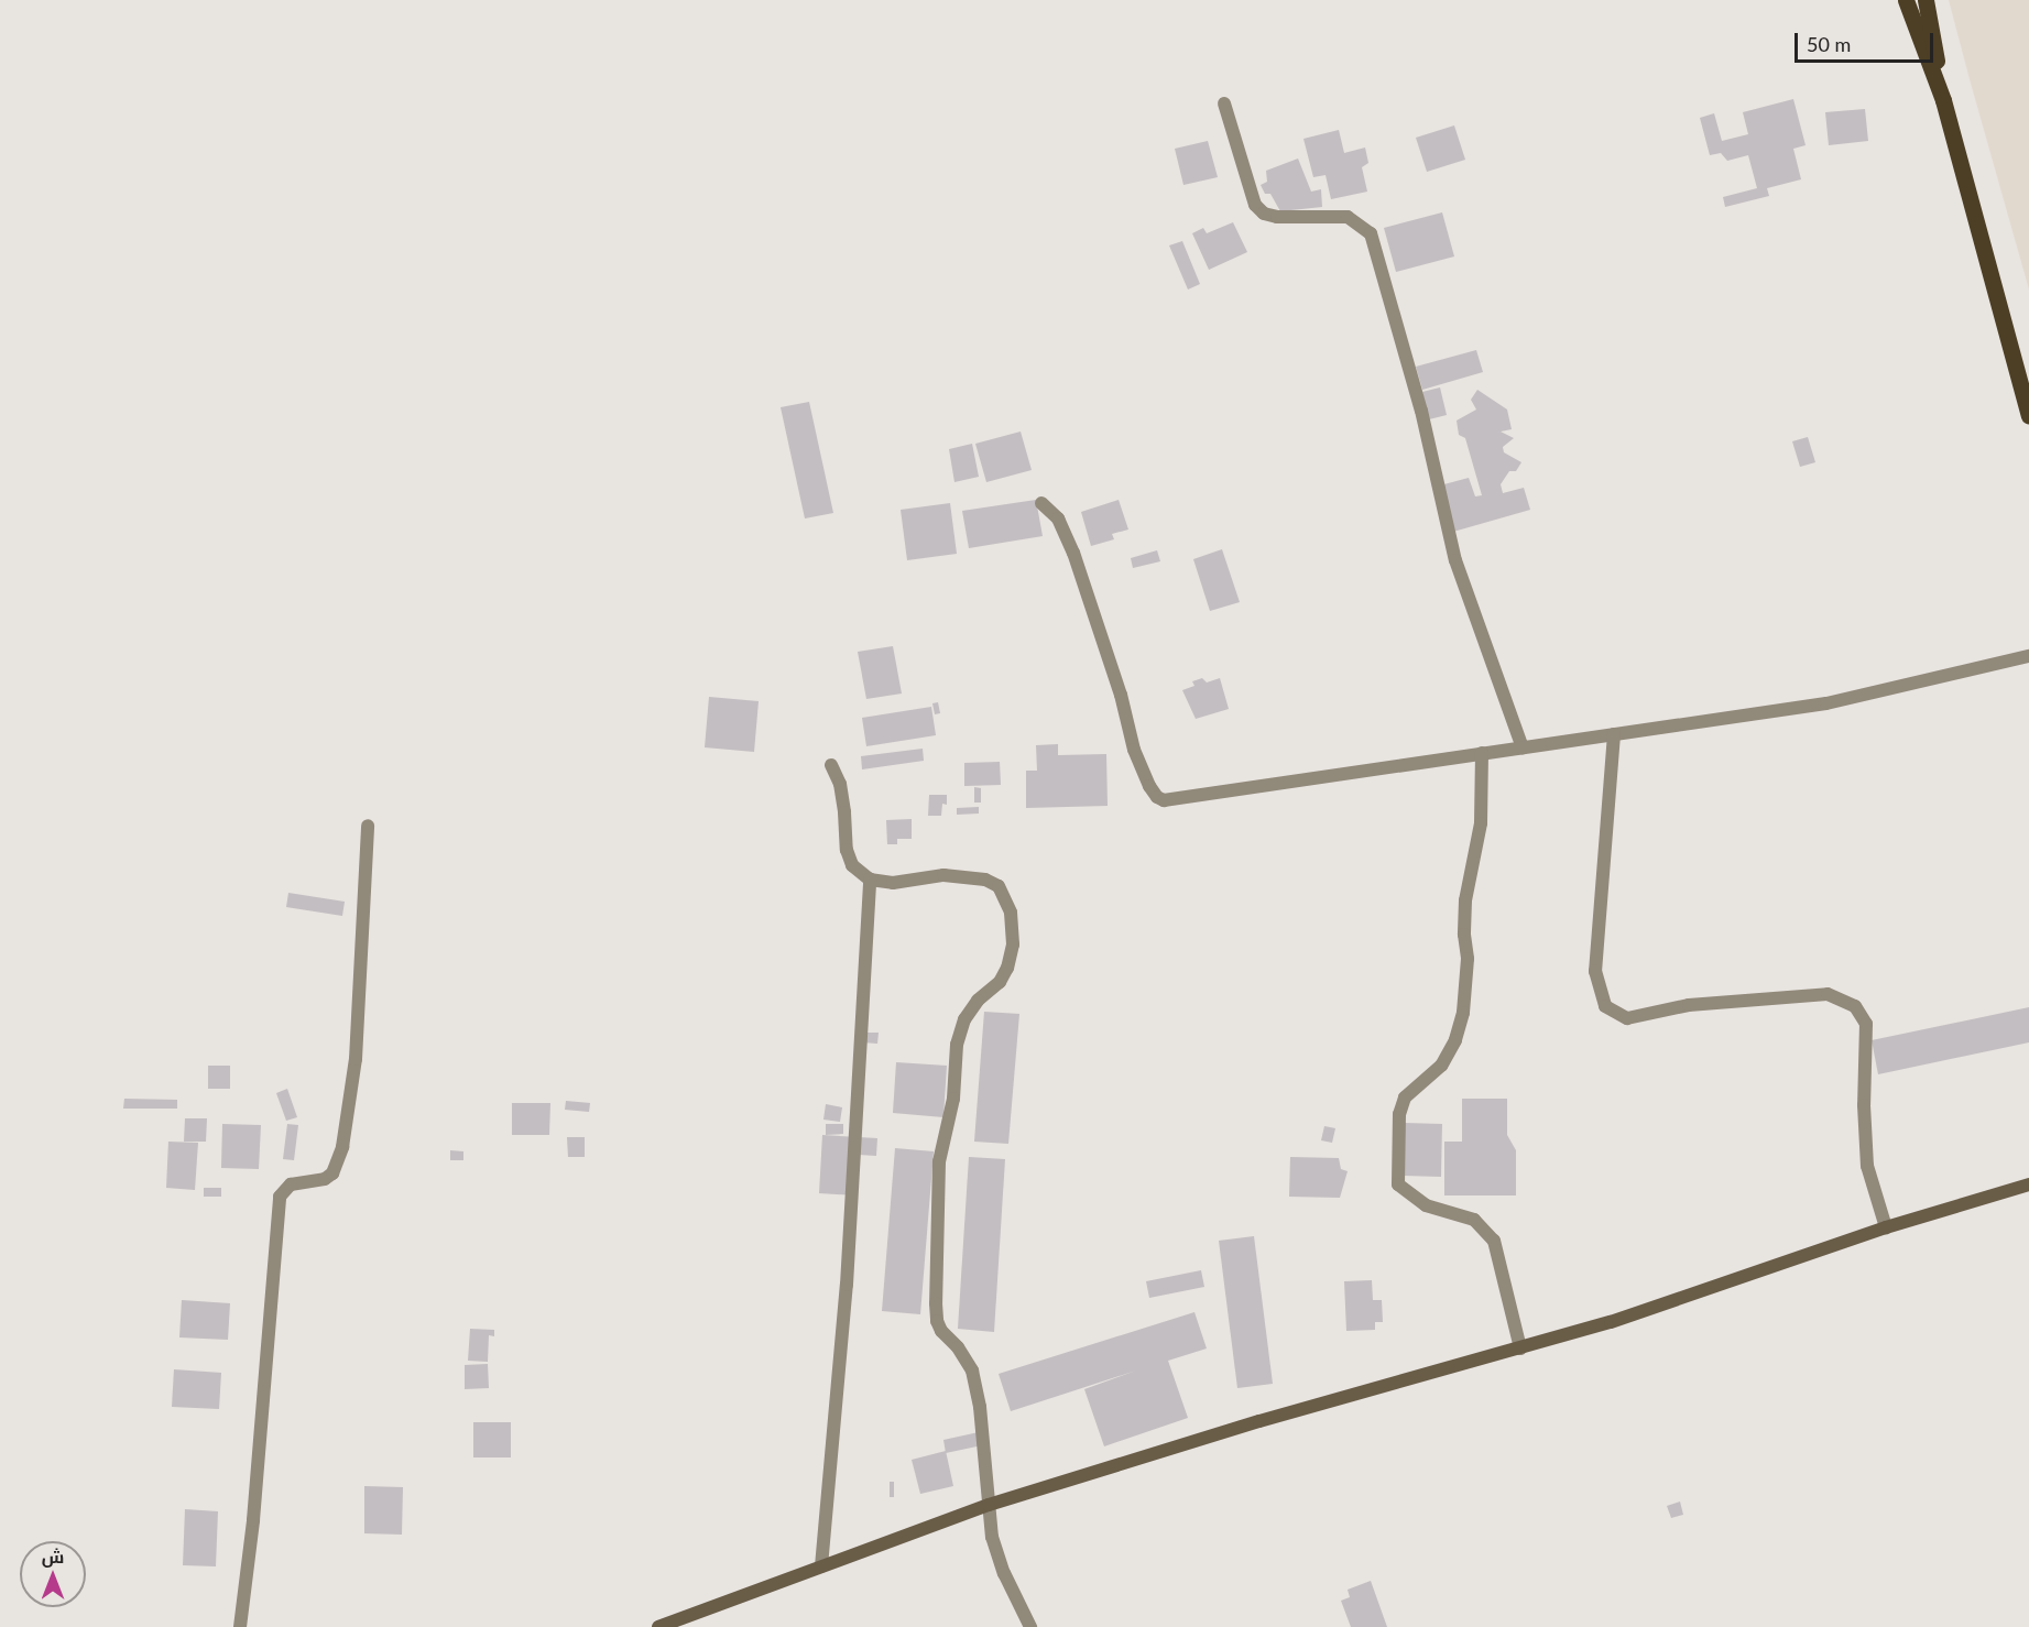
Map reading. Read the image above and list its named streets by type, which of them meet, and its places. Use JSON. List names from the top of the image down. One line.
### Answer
{"scale_bar":"50 m","north":"top"}
